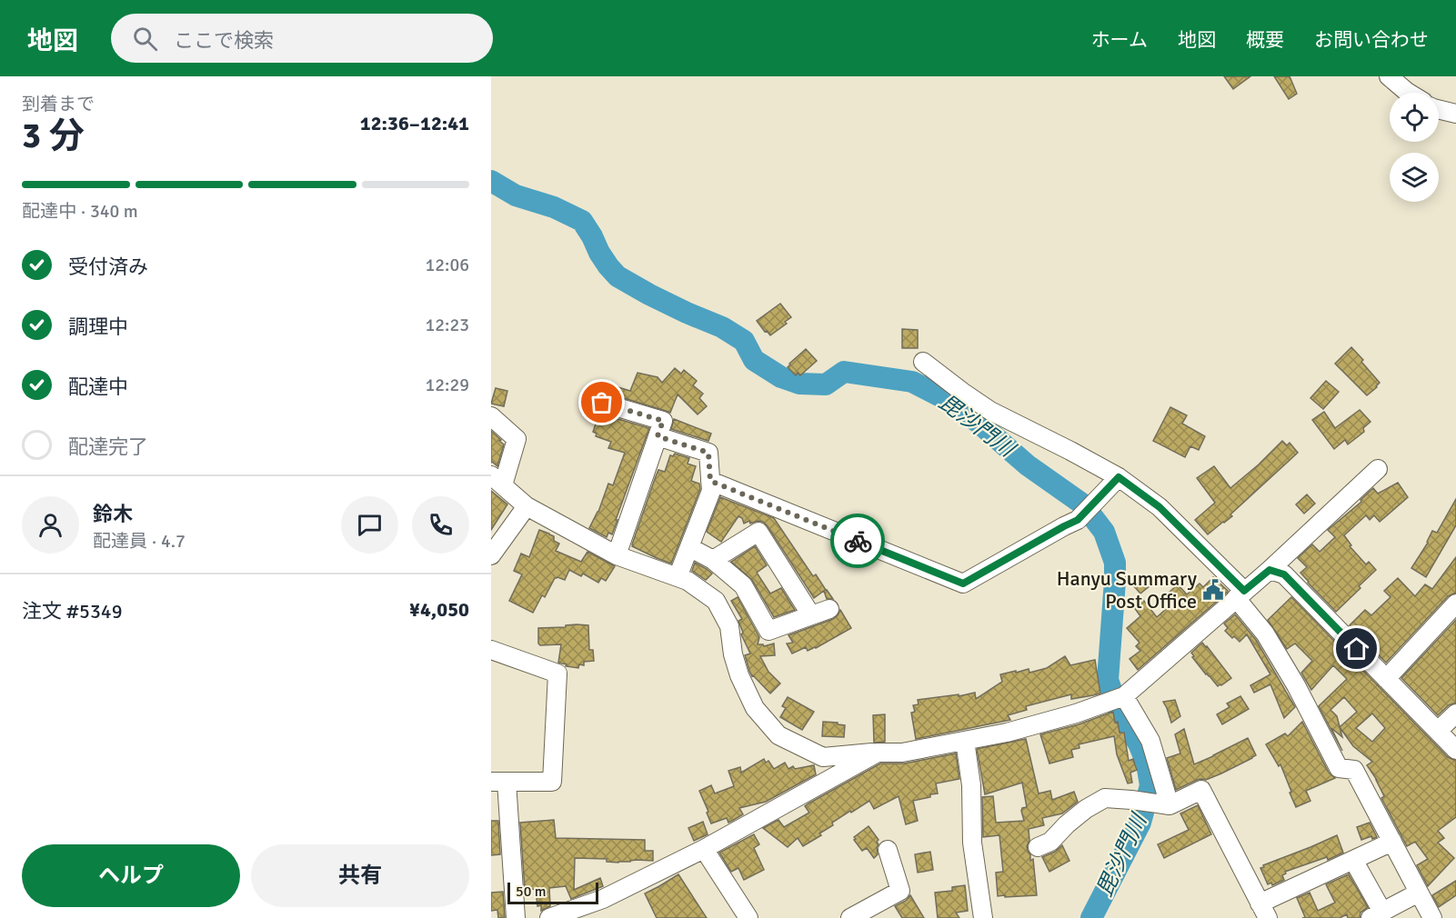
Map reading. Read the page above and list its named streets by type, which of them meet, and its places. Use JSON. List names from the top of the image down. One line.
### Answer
{"water":["毘沙門川"],"places":{"public building":["Hanyu Summary Post Office"]},"scale_bar":"50 m","page":{"header":"地図","search":"ここで検索","nav":["ホーム","地図","概要","お問い合わせ"],"heading":["3 分","到着まで","12:36–12:41"],"panel":["鈴木","配達員 · 4.7","注文 #5349","¥4,050"],"bar":"配達中 · 340 m","list":[["受付済み","12:06"],["調理中","12:23"],["配達中","12:29"],"配達完了"],"buttons":["ヘルプ","共有"],"scale":"50 m"}}
